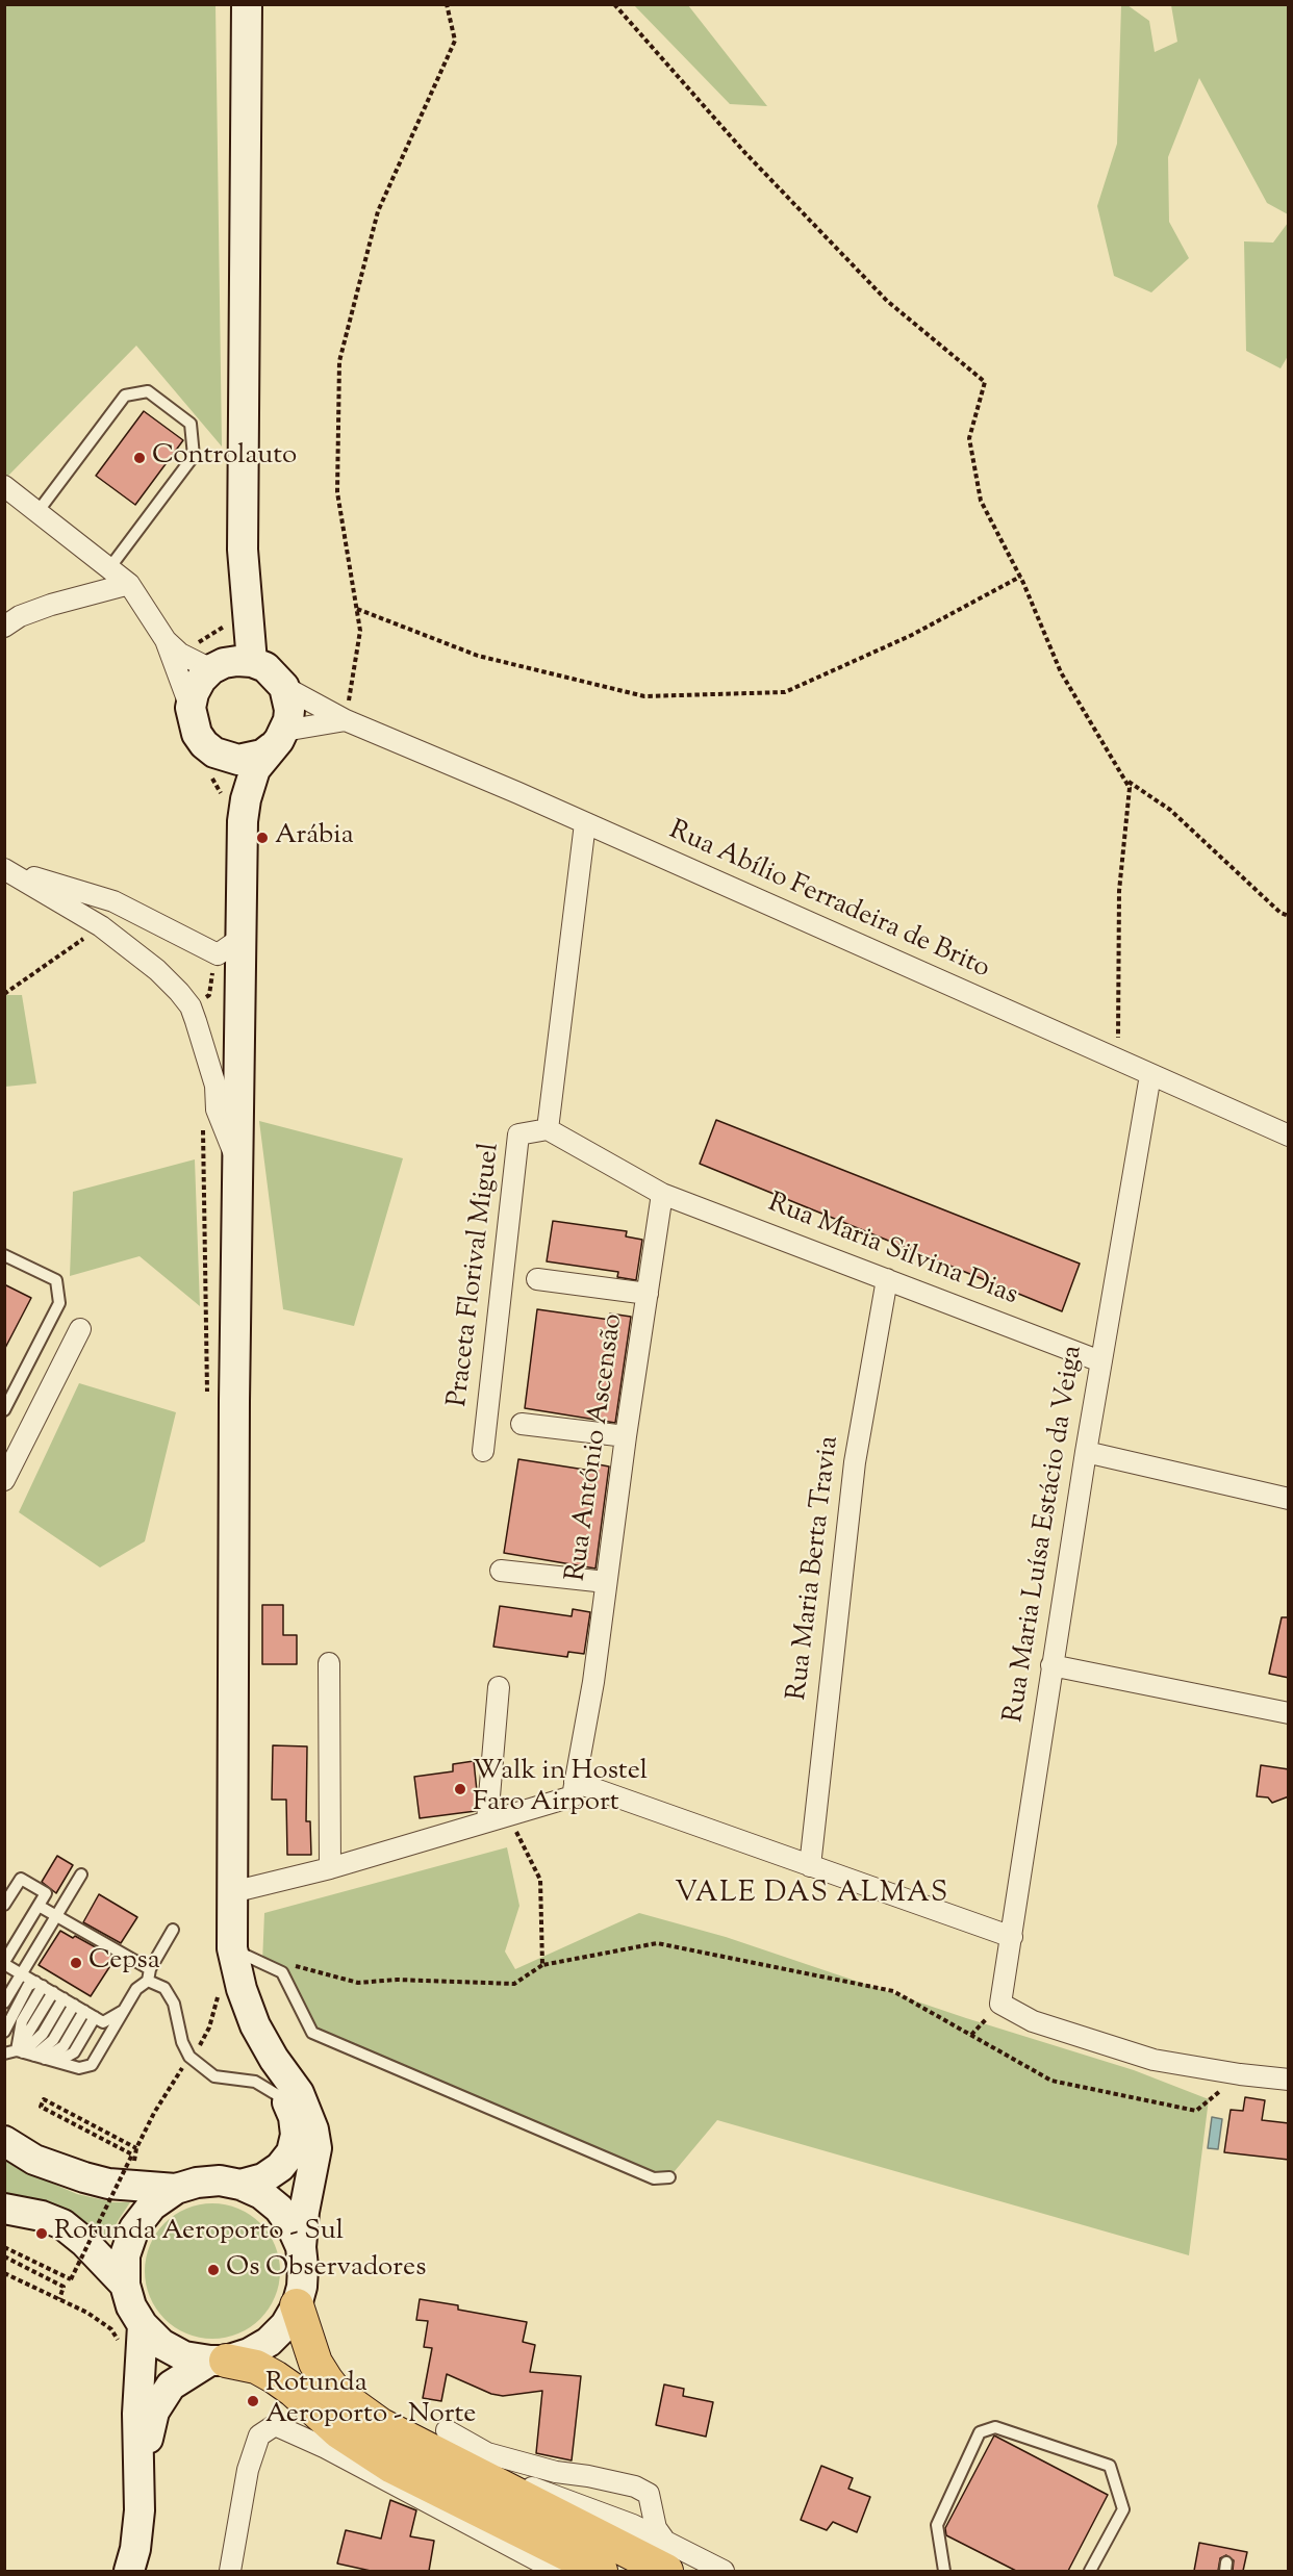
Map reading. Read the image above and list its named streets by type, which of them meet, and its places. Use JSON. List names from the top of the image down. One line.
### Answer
{"streets":{"street":["Rua Abílio Ferradeira de Brito","Rua Maria Silvina Dias","Praceta Florival Miguel","Rua António Ascensão","Rua Maria Luísa Estácio da Veiga","Rua Maria Berta Travia"]},"crossings":[["Rua Abílio Ferradeira de Brito","Rua Maria Luísa Estácio da Veiga"],["Rua Maria Silvina Dias","Rua António Ascensão"],["Rua Maria Silvina Dias","Rua Maria Luísa Estácio da Veiga"],["Rua Maria Silvina Dias","Rua Maria Berta Travia"]],"districts":["VALE DAS ALMAS"],"places":["Controlauto","Arábia","Walk in Hostel Faro Airport","Cepsa","Rotunda Aeroporto - Sul","Os Observadores","Rotunda Aeroporto - Norte"]}
